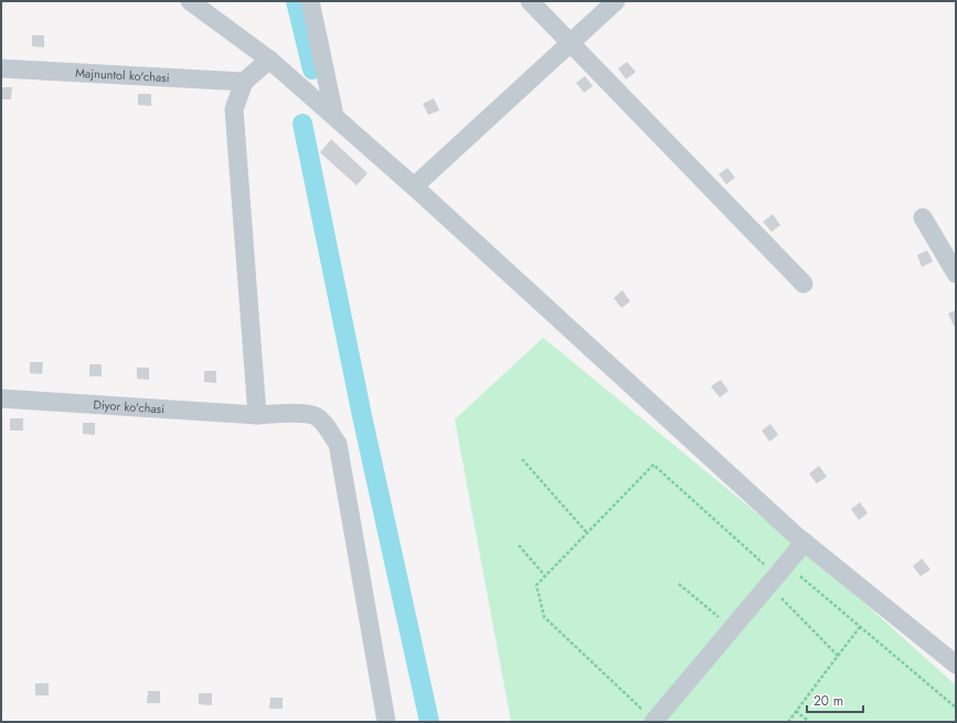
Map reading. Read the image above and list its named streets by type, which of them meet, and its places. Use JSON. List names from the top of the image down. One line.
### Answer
{"streets":{"street":["Majnuntol ko'chasi","Diyor ko'chasi"]},"scale_bar":"20 m"}
